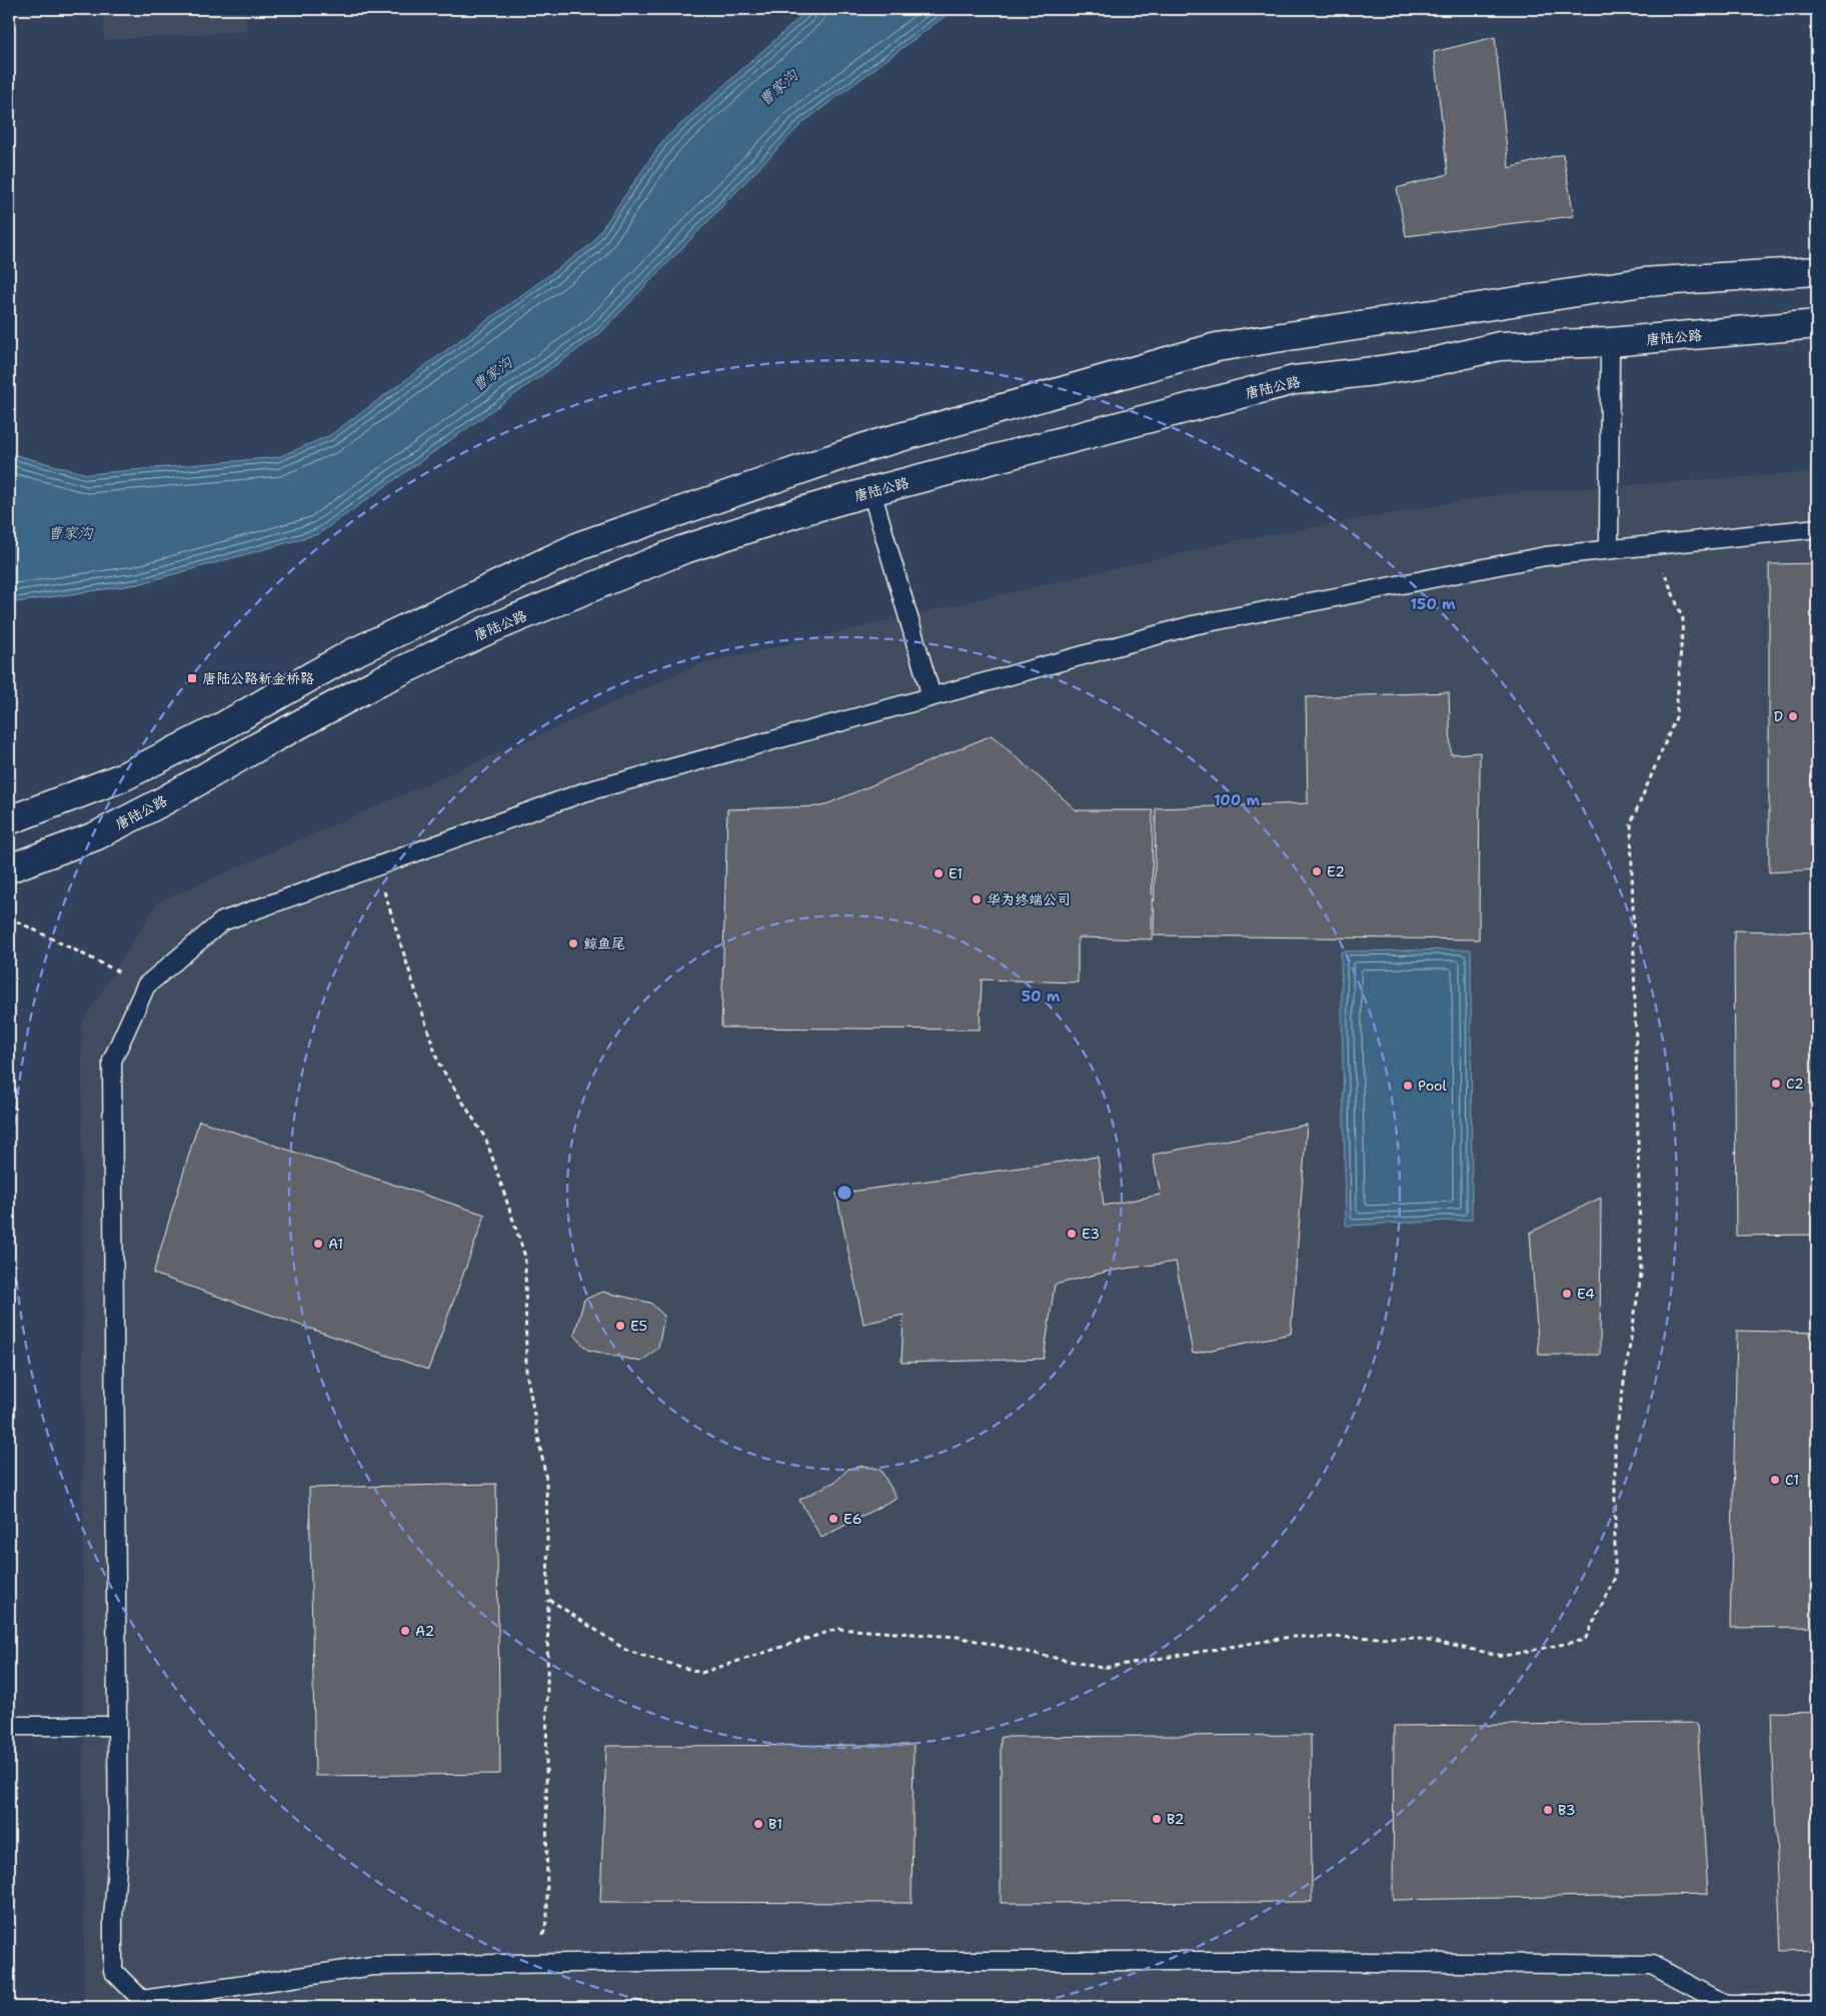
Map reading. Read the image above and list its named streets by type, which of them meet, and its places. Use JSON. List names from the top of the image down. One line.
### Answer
{"streets":{"main road":["唐陆公路"]},"water":["曹家沟"],"places":{"transit":["唐陆公路新金桥路"],"other":["D","E2","E1","华为终端公司","鲸鱼尾","C2","Pool","E3","A1","E4","E5","C1","E6","A2","B3","B2","B1"]},"rings":["150 m","100 m","50 m"]}
